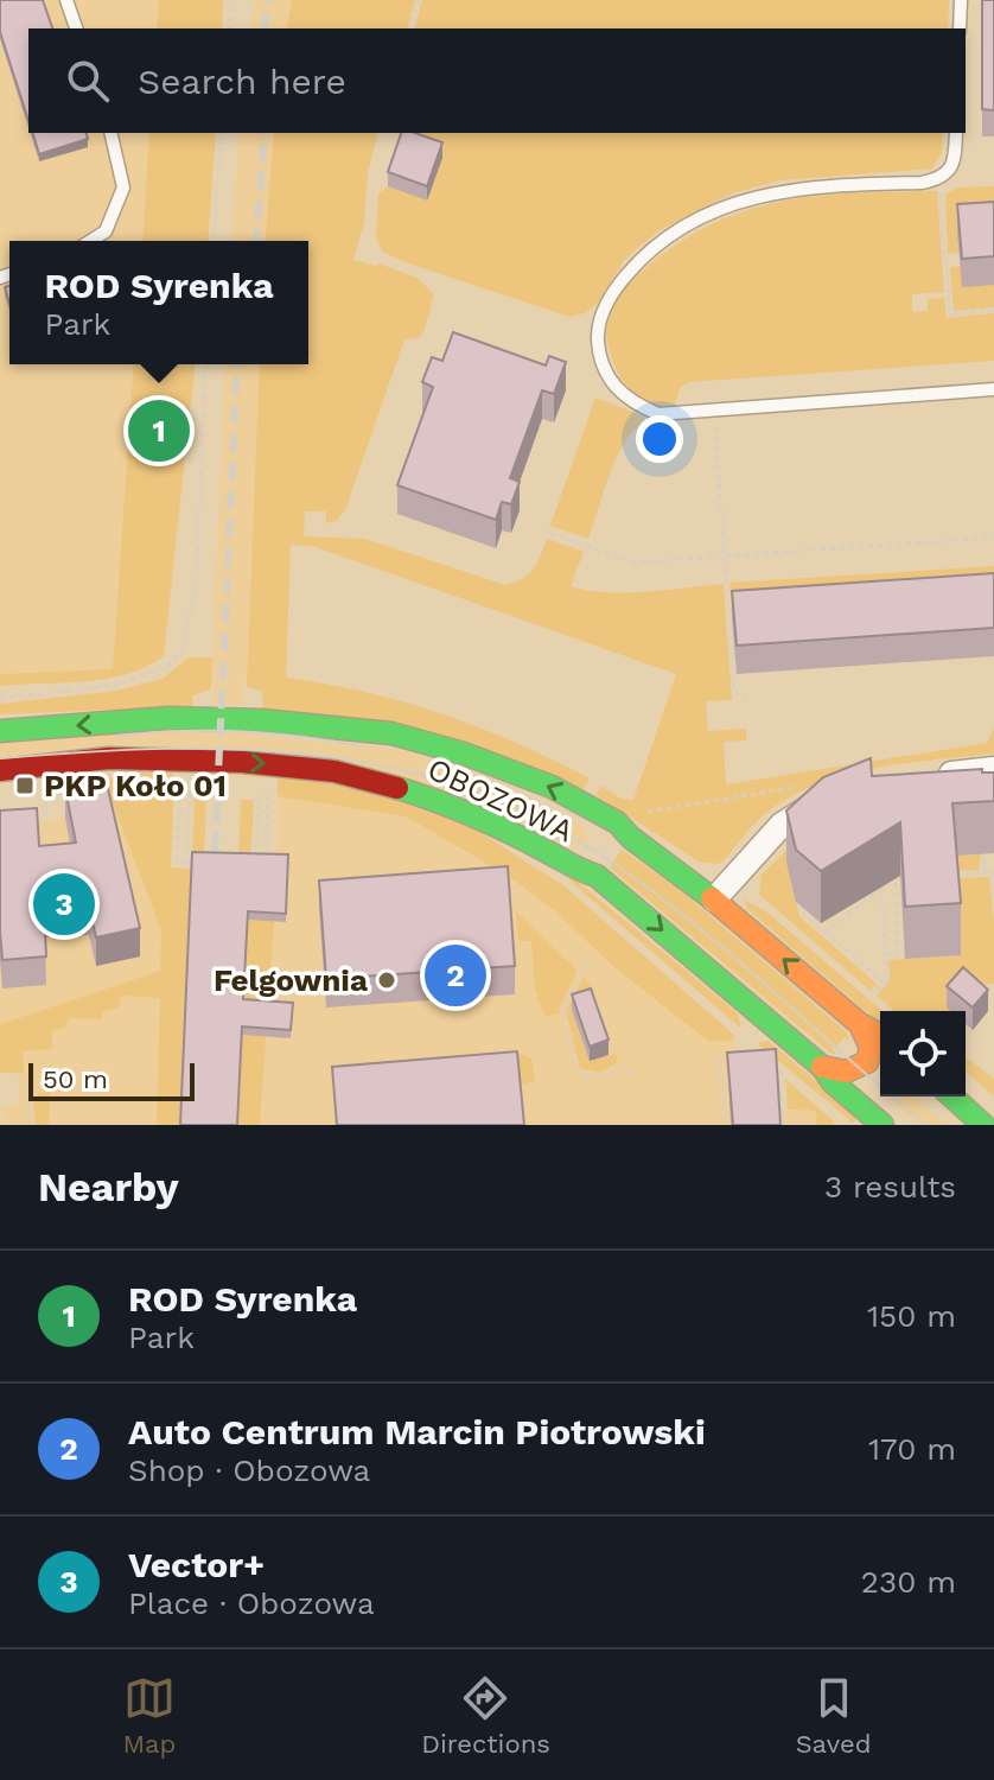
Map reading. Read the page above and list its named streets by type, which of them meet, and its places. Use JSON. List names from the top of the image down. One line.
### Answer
{"streets":{"street":["OBOZOWA"]},"places":{"transit":["PKP Koło 01"],"other":["Felgownia"]},"scale_bar":"50 m","page":{"search":"Search here","popup":["ROD Syrenka","Park"],"pins":["1","3","2"],"scale":"50 m","heading":["Nearby","3 results"],"list":[{"mark":"1","name":"ROD Syrenka","note":"Park","value":"150 m"},{"mark":"2","name":"Auto Centrum Marcin Piotrowski","note":"Shop · Obozowa","value":"170 m"},{"mark":"3","name":"Vector+","note":"Place · Obozowa","value":"230 m"}],"nav":["Map","Directions","Saved"]}}
